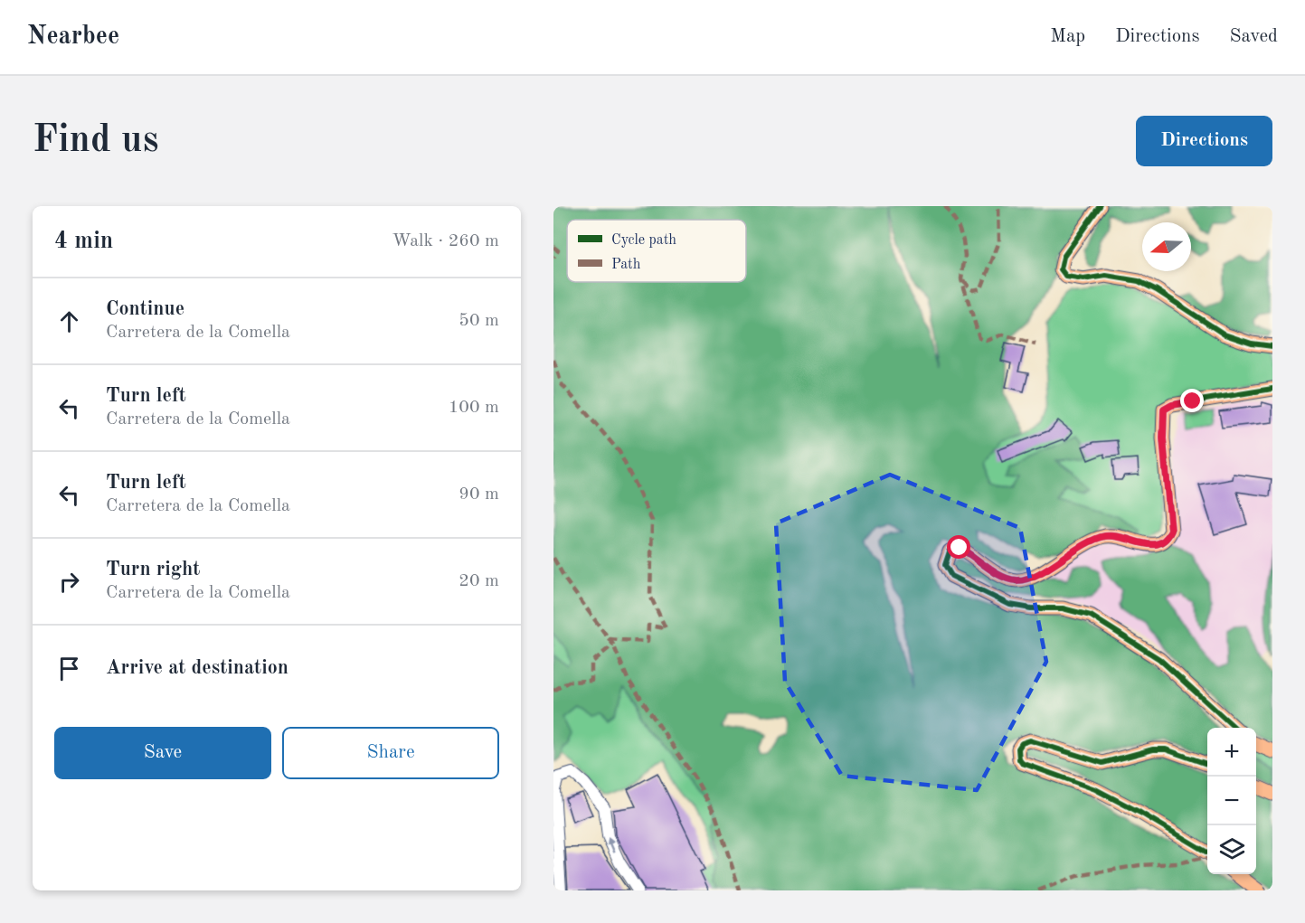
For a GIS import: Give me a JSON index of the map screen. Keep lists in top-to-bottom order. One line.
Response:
{"legend":["Cycle path","Path"],"north":"left","page":{"header":"Nearbee","nav":["Map","Directions","Saved"],"buttons":["Directions",["Save","Share"]],"title":"Find us","heading":["4 min","Walk · 260 m"],"list":[["Continue","Carretera de la Comella","50 m"],["Turn left","Carretera de la Comella","100 m"],["Turn left","Carretera de la Comella","90 m"],["Turn right","Carretera de la Comella","20 m"],"Arrive at destination"],"map_buttons":["+","−"]}}
